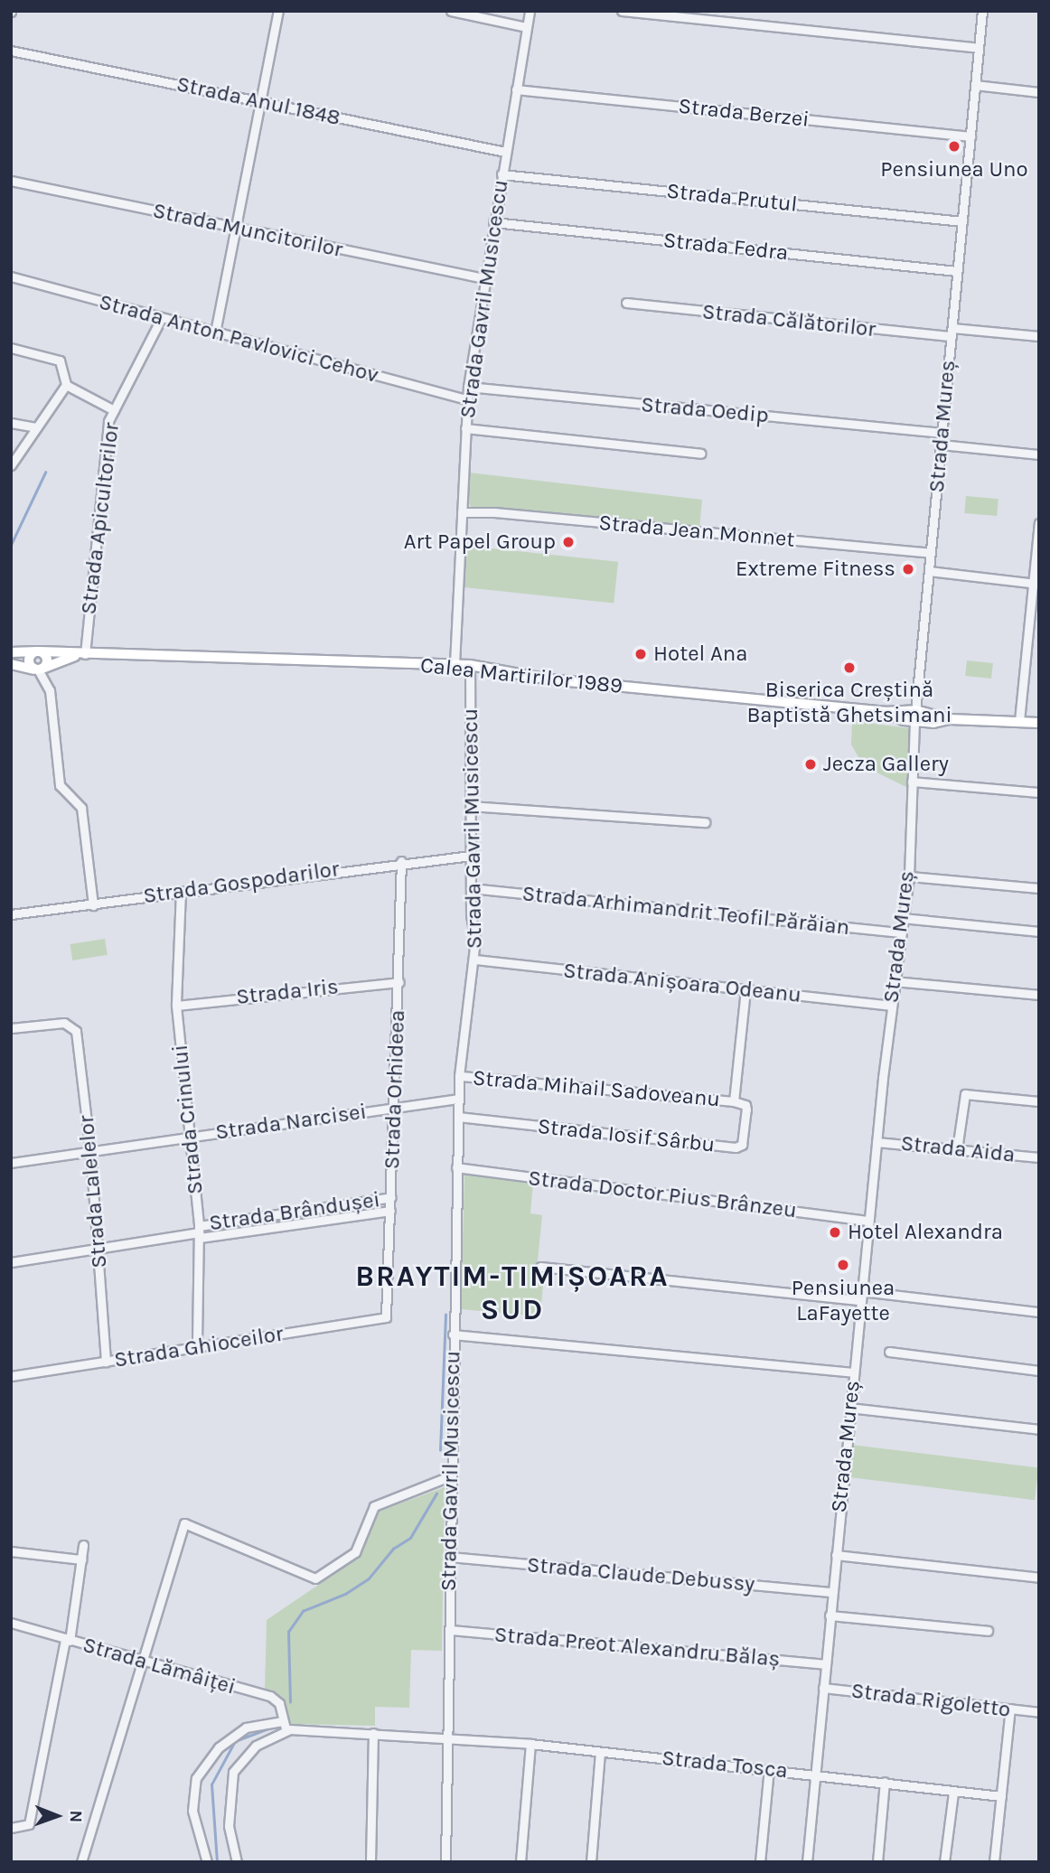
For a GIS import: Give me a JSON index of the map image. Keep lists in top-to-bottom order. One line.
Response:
{"streets":{"main road":["Calea Martirilor 1989"],"street":["Strada Anul 1848","Strada Berzei","Strada Prutul","Strada Muncitorilor","Strada Fedra","Strada Gavril Musicescu","Strada Călătorilor","Strada Anton Pavlovici Cehov","Strada Oedip","Strada Mureș","Strada Apicultorilor","Strada Jean Monnet","Strada Gospodarilor","Strada Arhimandrit Teofil Părăian","Strada Anișoara Odeanu","Strada Iris","Strada Mihail Sadoveanu","Strada Orhideea","Strada Crinului","Strada Narcisei","Strada Iosif Sârbu","Strada Aida","Strada Lalelelor","Strada Doctor Pius Brânzeu","Strada Brândușei","Strada Ghioceilor","Strada Claude Debussy","Strada Preot Alexandru Bălaș","Strada Lămâiței","Strada Rigoletto","Strada Tosca"]},"crossings":[["Strada Anul 1848","Strada Gavril Musicescu"],["Strada Berzei","Strada Gavril Musicescu"],["Strada Berzei","Strada Mureș"],["Strada Prutul","Strada Gavril Musicescu"],["Strada Prutul","Strada Mureș"],["Strada Muncitorilor","Strada Gavril Musicescu"],["Strada Fedra","Strada Gavril Musicescu"],["Strada Fedra","Strada Mureș"],["Strada Gavril Musicescu","Strada Anton Pavlovici Cehov"],["Strada Gavril Musicescu","Strada Oedip"],["Strada Gavril Musicescu","Strada Jean Monnet"],["Strada Gavril Musicescu","Calea Martirilor 1989"],["Strada Gavril Musicescu","Strada Gospodarilor"],["Strada Gavril Musicescu","Strada Arhimandrit Teofil Părăian"],["Strada Gavril Musicescu","Strada Anișoara Odeanu"],["Strada Gavril Musicescu","Strada Mihail Sadoveanu"],["Strada Gavril Musicescu","Strada Narcisei"],["Strada Gavril Musicescu","Strada Iosif Sârbu"],["Strada Gavril Musicescu","Strada Doctor Pius Brânzeu"],["Strada Gavril Musicescu","Strada Claude Debussy"],["Strada Gavril Musicescu","Strada Preot Alexandru Bălaș"],["Strada Gavril Musicescu","Strada Tosca"],["Strada Călătorilor","Strada Mureș"],["Strada Anton Pavlovici Cehov","Strada Apicultorilor"],["Strada Oedip","Strada Mureș"],["Strada Mureș","Strada Jean Monnet"],["Strada Mureș","Calea Martirilor 1989"],["Strada Mureș","Strada Arhimandrit Teofil Părăian"],["Strada Mureș","Strada Anișoara Odeanu"],["Strada Mureș","Strada Aida"],["Strada Mureș","Strada Doctor Pius Brânzeu"],["Strada Mureș","Strada Claude Debussy"],["Strada Mureș","Strada Preot Alexandru Bălaș"],["Strada Mureș","Strada Rigoletto"],["Strada Mureș","Strada Tosca"],["Strada Apicultorilor","Calea Martirilor 1989"],["Strada Gospodarilor","Strada Orhideea"],["Strada Gospodarilor","Strada Crinului"],["Strada Iris","Strada Orhideea"],["Strada Iris","Strada Crinului"],["Strada Mihail Sadoveanu","Strada Iosif Sârbu"],["Strada Orhideea","Strada Narcisei"],["Strada Orhideea","Strada Brândușei"],["Strada Orhideea","Strada Ghioceilor"],["Strada Crinului","Strada Narcisei"],["Strada Crinului","Strada Brândușei"],["Strada Crinului","Strada Ghioceilor"],["Strada Narcisei","Strada Lalelelor"],["Strada Lalelelor","Strada Brândușei"],["Strada Lalelelor","Strada Ghioceilor"],["Strada Lămâiței","Strada Tosca"]],"districts":["BRAYTIM-TIMIȘOARA SUD"],"places":["Pensiunea Uno","Art Papel Group","Extreme Fitness","Hotel Ana","Biserica Creștină Baptistă Ghetsimani","Jecza Gallery","Hotel Alexandra","Pensiunea LaFayette"],"north":"right"}
